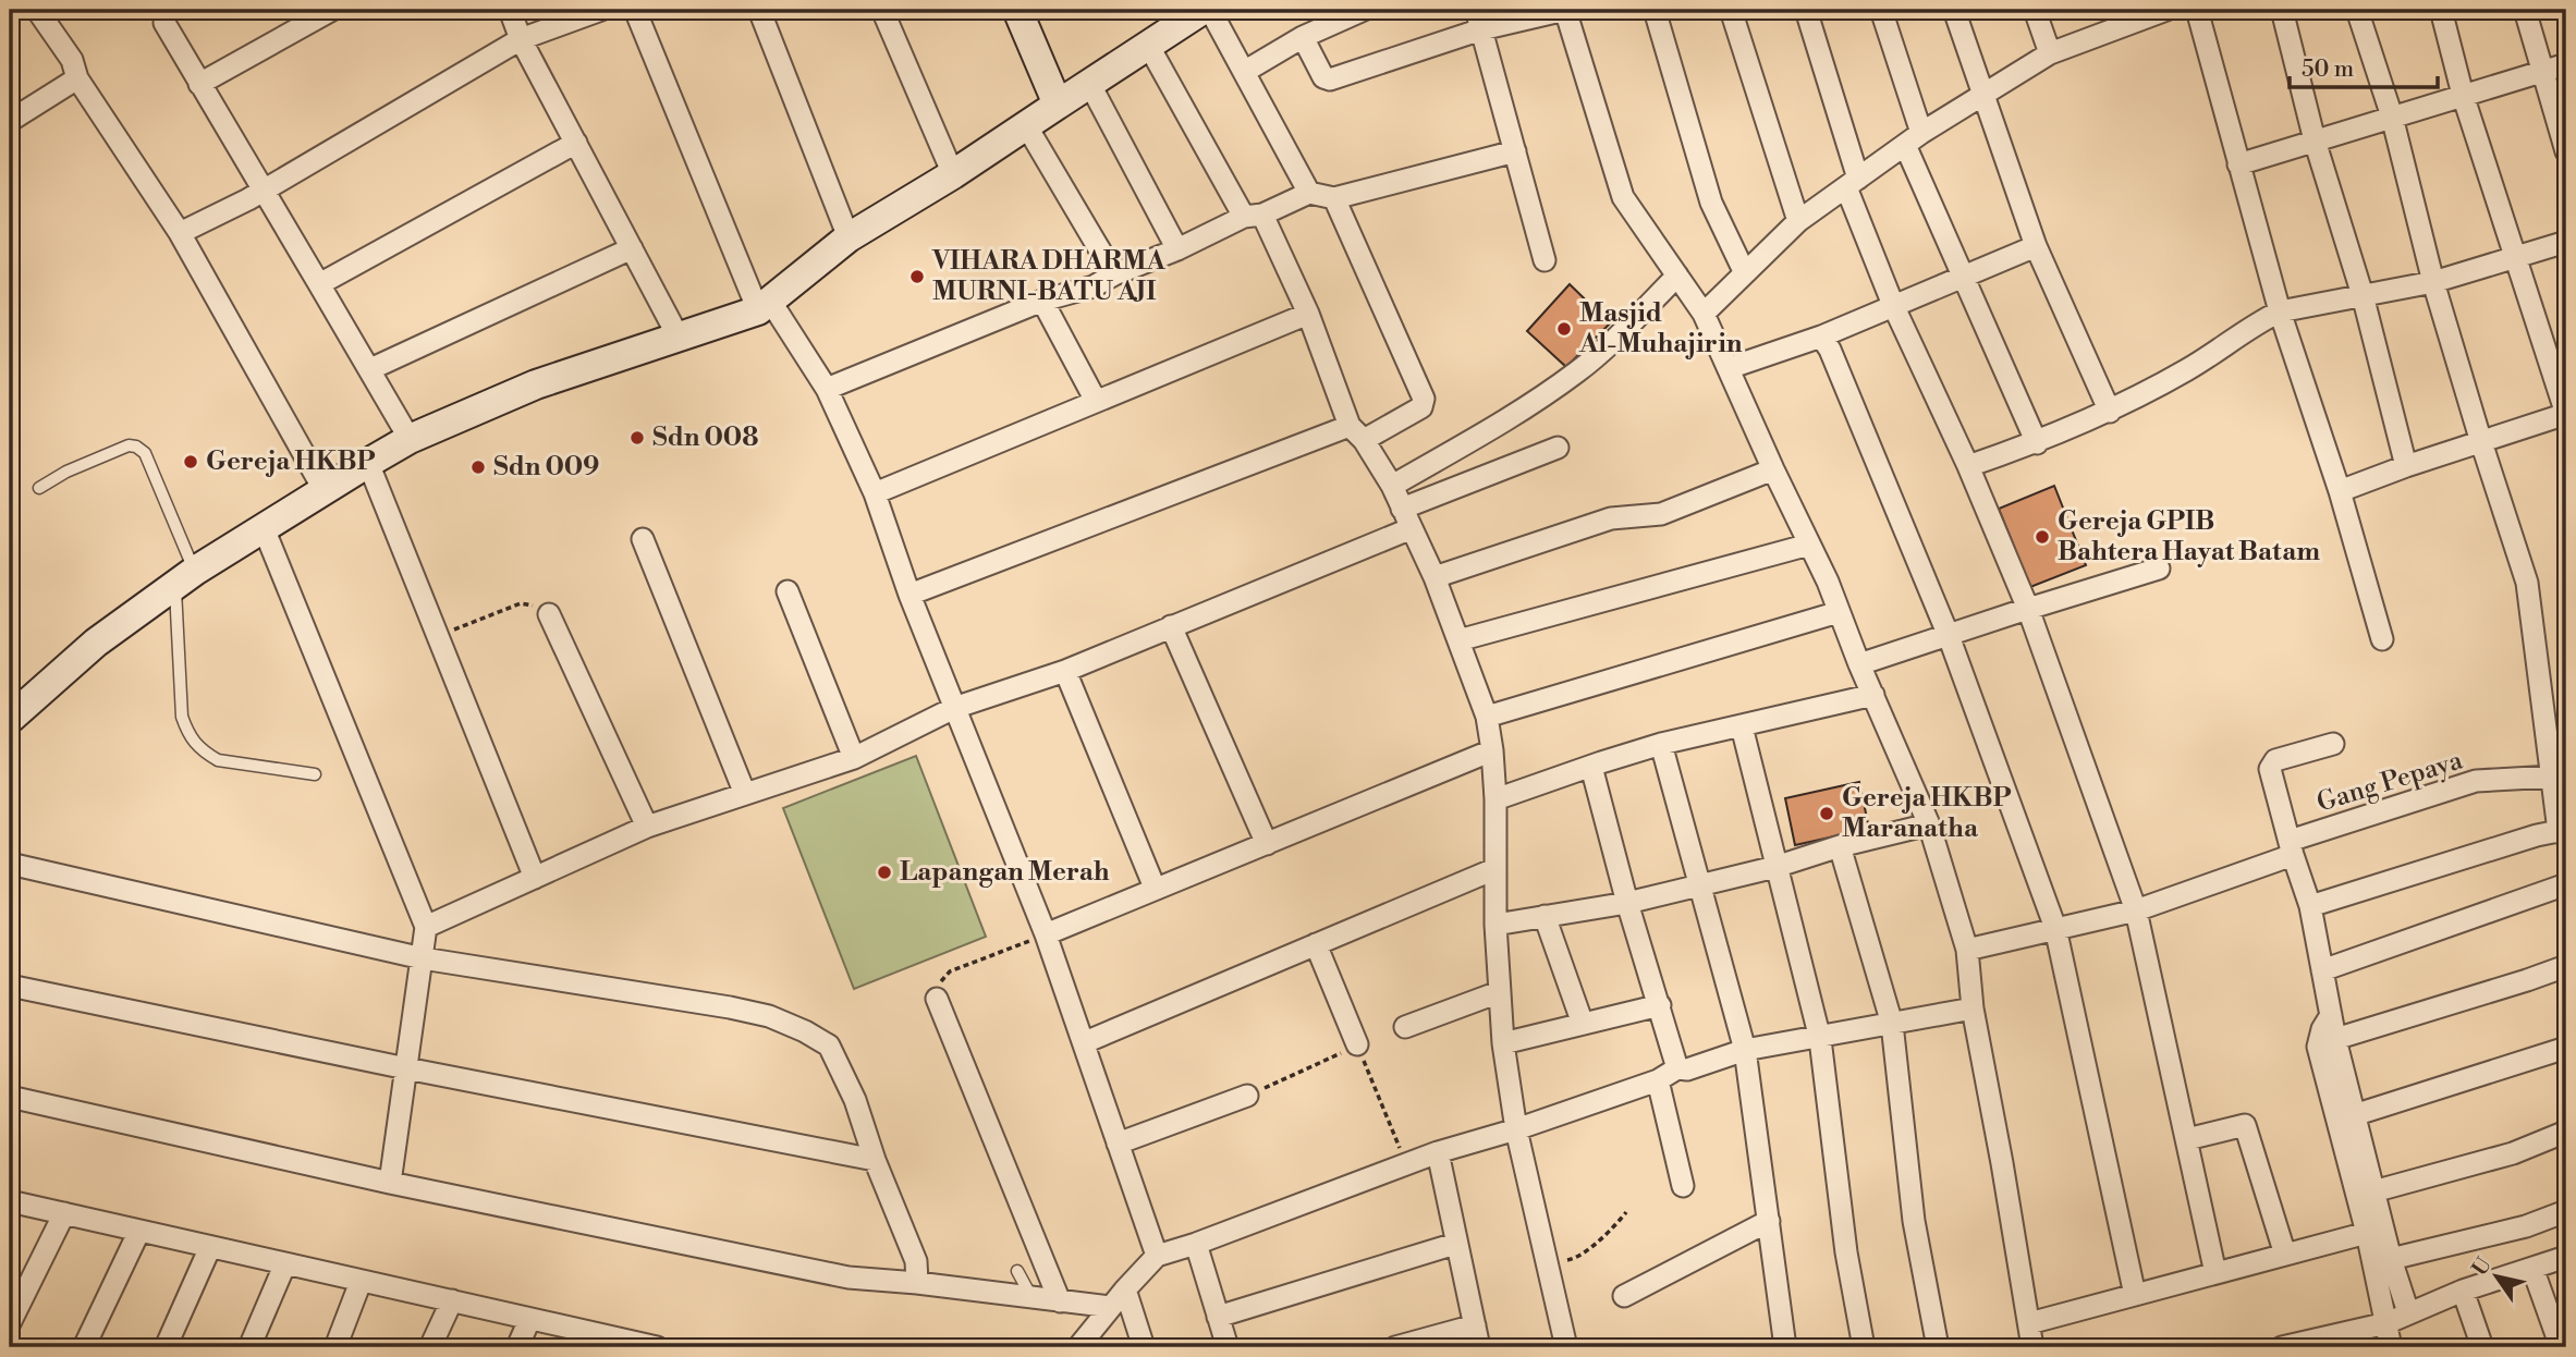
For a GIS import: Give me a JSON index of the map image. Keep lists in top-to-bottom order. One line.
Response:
{"streets":{"street":["Gang Pepaya"]},"places":["VIHARA DHARMA MURNI-BATU AJI","Masjid Al-Muhajirin","Sdn 008","Gereja HKBP","Sdn 009","Gereja GPIB Bahtera Hayat Batam","Gereja HKBP Maranatha","Lapangan Merah"],"scale_bar":"50 m","north":"top left"}
